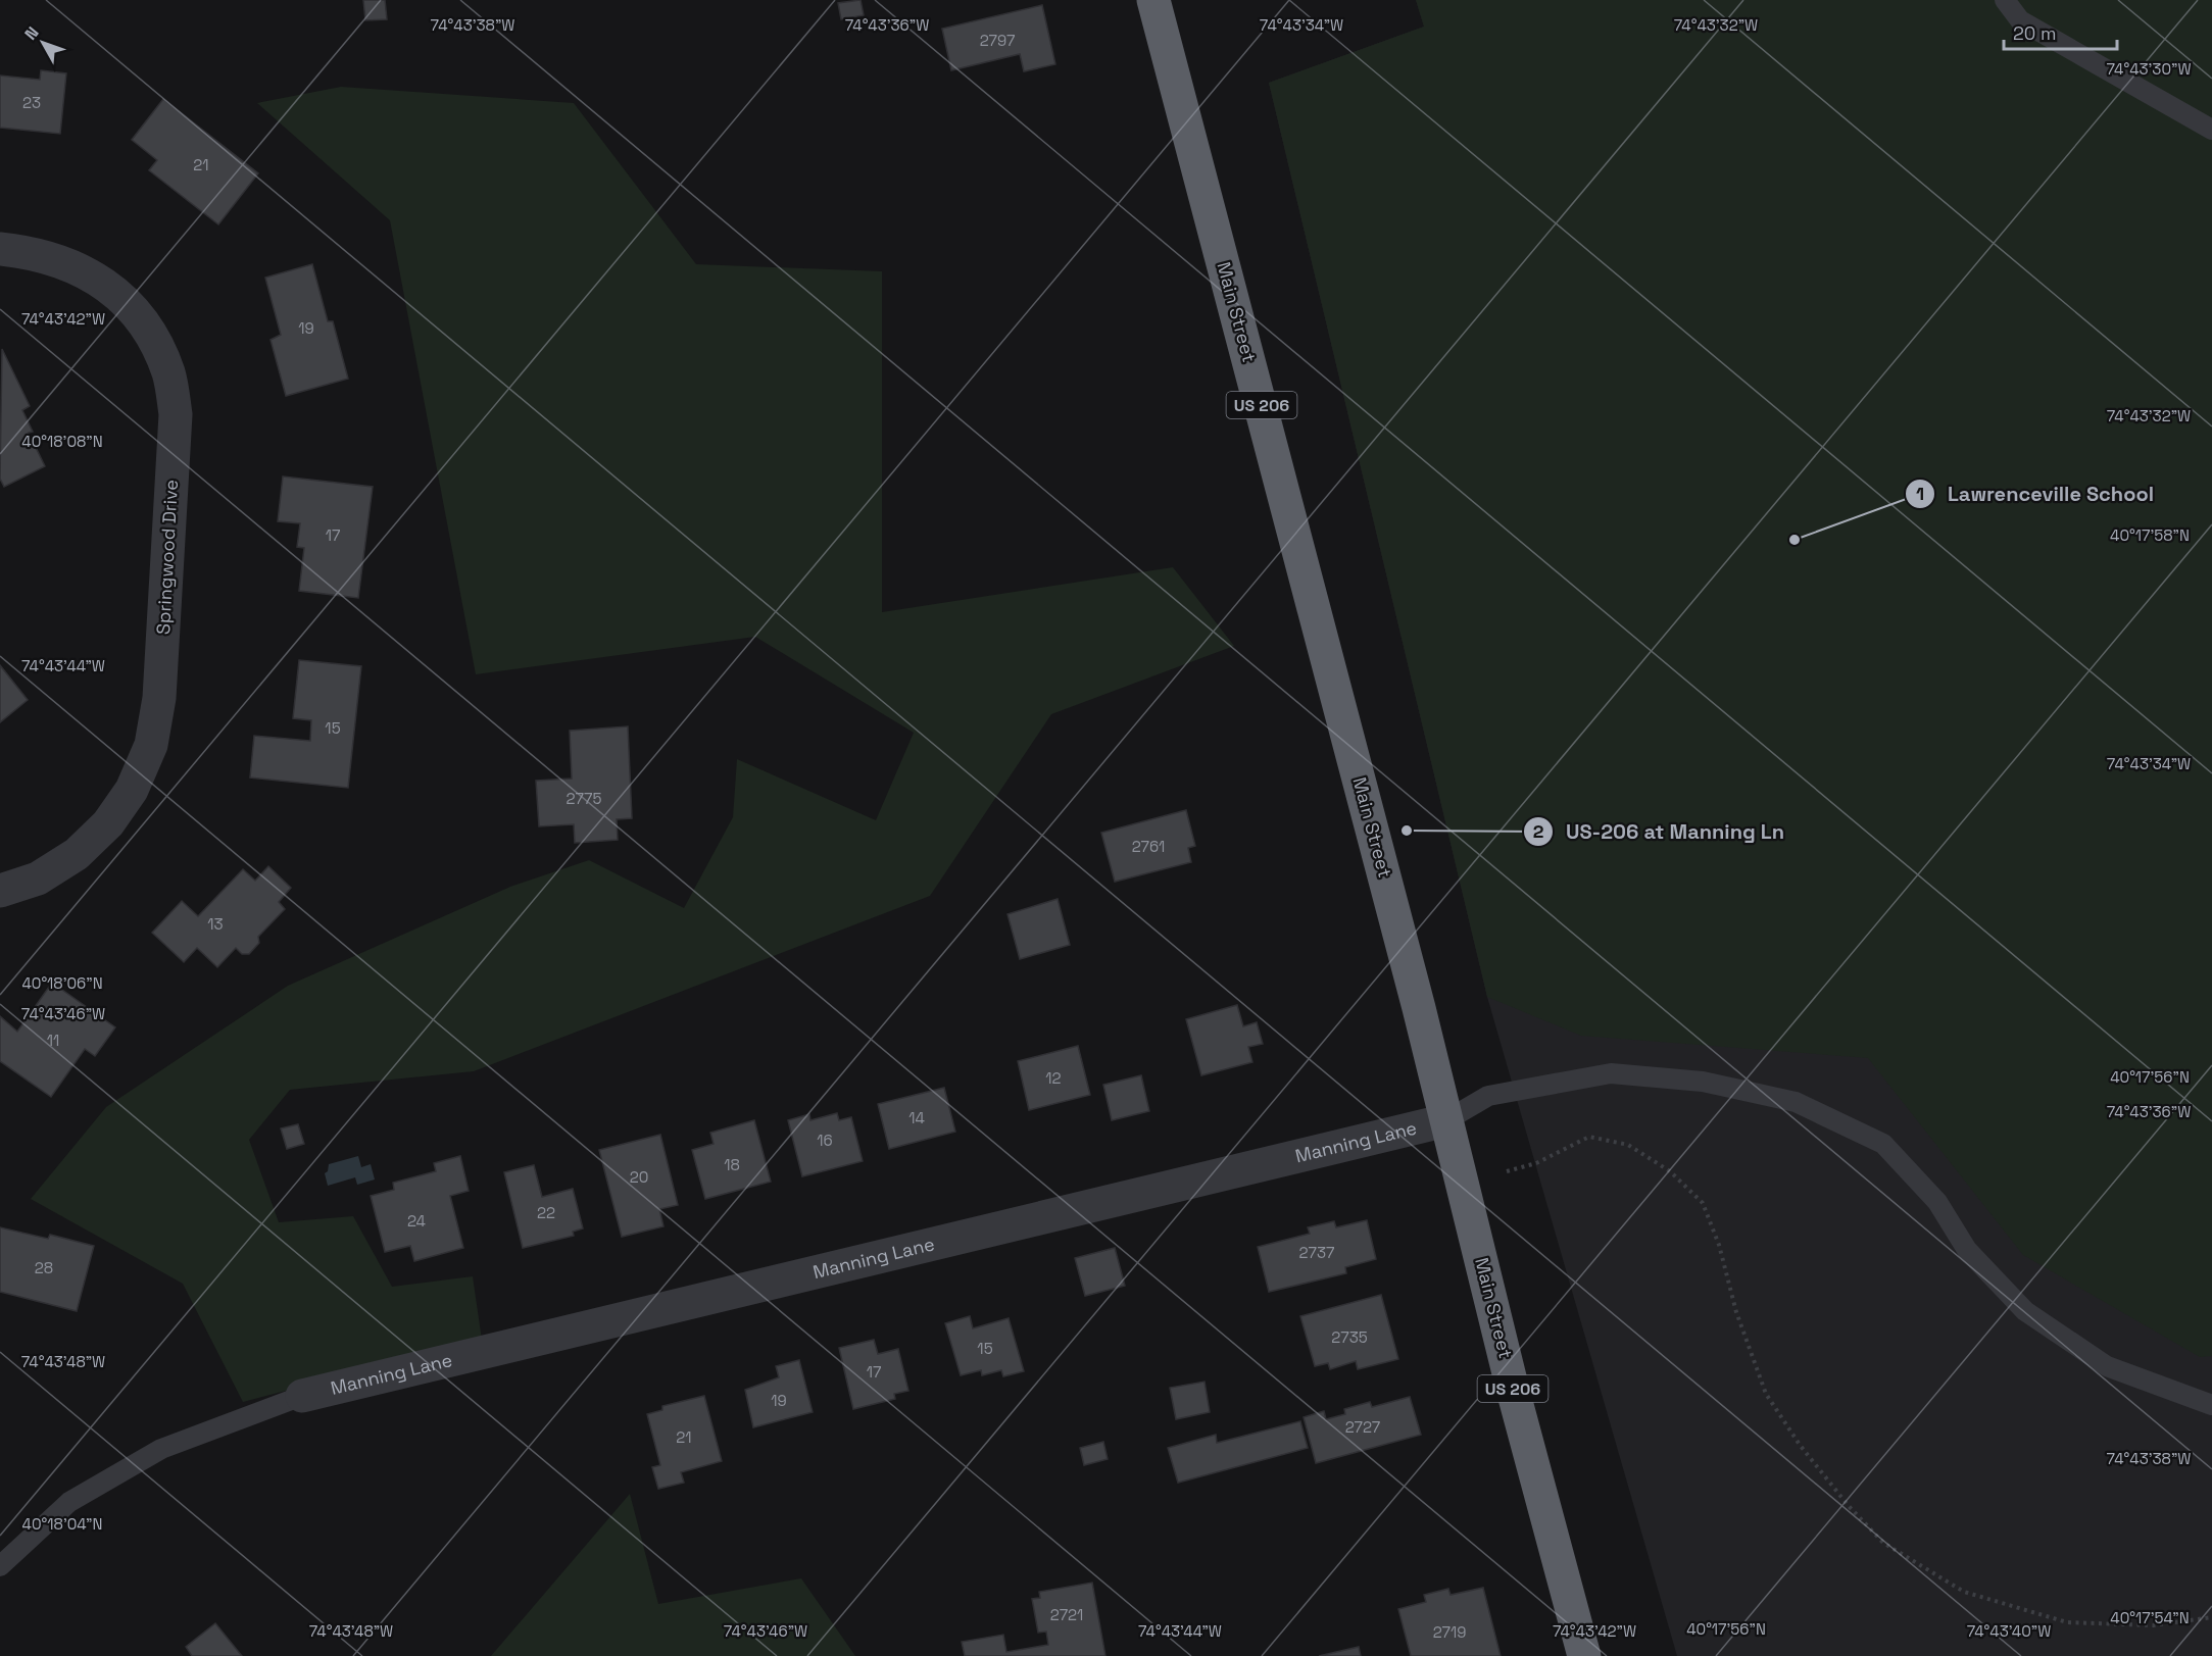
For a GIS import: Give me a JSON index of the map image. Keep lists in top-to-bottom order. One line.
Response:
{"streets":{"highway":["Main Street","US 206"],"street":["Springwood Drive","Manning Lane"]},"crossings":[["Main Street","Manning Lane"]],"places":["Lawrenceville School","US-206 at Manning Ln"],"house_numbers":["2797","23","21","19","17","15","2775","2761","13","11","12","14","16","18","20","22","24","2737","28","2735","15","17","19","2727","21","2721","2719"],"scale_bar":"20 m","north":"top left","coordinates":["74°43'34\"W","74°43'38\"W","74°43'36\"W","74°43'32\"W","74°43'30\"W","74°43'42\"W","40°18'08\"N","40°17'58\"N","74°43'44\"W","40°18'06\"N","74°43'46\"W","40°17'56\"N","74°43'48\"W","40°18'04\"N","40°17'54\"N","74°43'40\"W"]}
